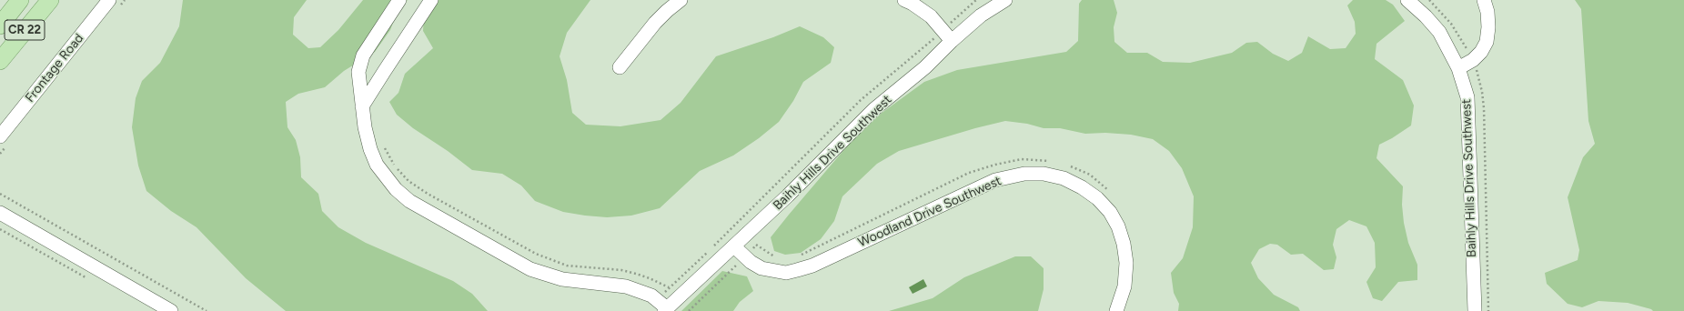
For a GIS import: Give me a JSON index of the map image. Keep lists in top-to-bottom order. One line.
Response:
{"streets":{"main road":["CR 22"],"street":["Frontage Road","Baihly Hills Drive Southwest","Woodland Drive Southwest"]},"crossings":[["Baihly Hills Drive Southwest","Woodland Drive Southwest"]]}
